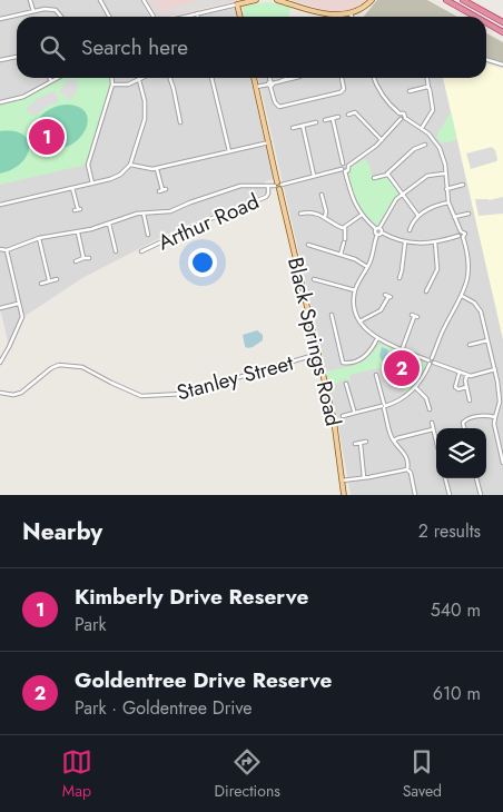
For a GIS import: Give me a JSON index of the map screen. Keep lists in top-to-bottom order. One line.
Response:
{"streets":{"main road":["Black Springs Road"],"street":["Arthur Road","Stanley Street"]},"crossings":[["Black Springs Road","Stanley Street"]],"page":{"search":"Search here","pins":["1","2"],"heading":["Nearby","2 results"],"list":[{"mark":"1","name":"Kimberly Drive Reserve","note":"Park","value":"540 m"},{"mark":"2","name":"Goldentree Drive Reserve","note":"Park · Goldentree Drive","value":"610 m"}],"nav":["Map","Directions","Saved"]}}
